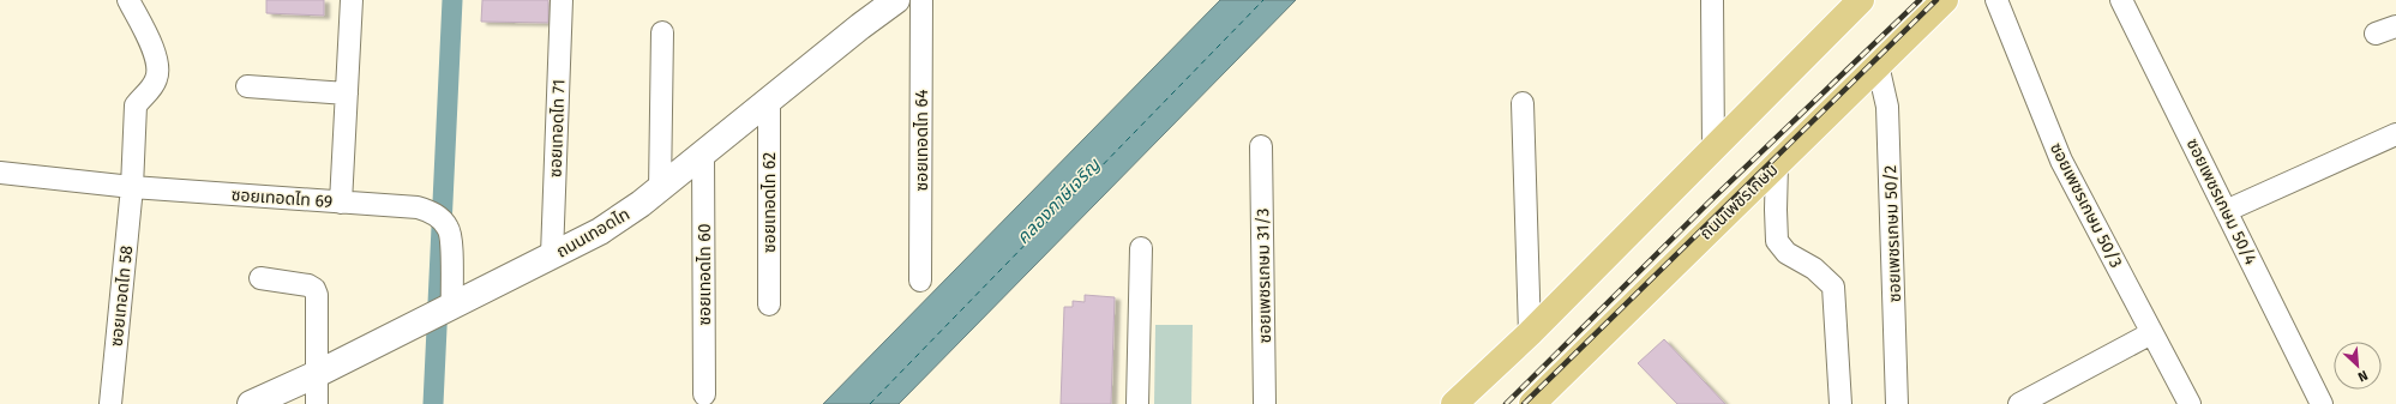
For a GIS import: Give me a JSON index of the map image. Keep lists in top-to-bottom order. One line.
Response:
{"streets":{"main road":["ถนนเพชรเกษม","ถนนเทอดไท"],"street":["ซอยเทอดไท 71","ซอยเทอดไท 64","ซอยเทอดไท 69","ซอยเพชรเกษม 50/4","ซอยเทอดไท 62","ซอยเพชรเกษม 50/3","ซอยเพชรเกษม 50/2","ซอยเทอดไท 60","ซอยเพชรเกษม 31/3","ซอยเทอดไท 58"]},"crossings":[["ซอยเทอดไท 71","ถนนเทอดไท"],["ซอยเทอดไท 69","ถนนเทอดไท"],["ซอยเทอดไท 69","ซอยเทอดไท 58"],["ถนนเพชรเกษม","ซอยเพชรเกษม 50/2"],["ซอยเทอดไท 62","ถนนเทอดไท"],["ถนนเทอดไท","ซอยเทอดไท 60"]],"water":["คลองภาษีเจริญ"],"north":"bottom right"}
